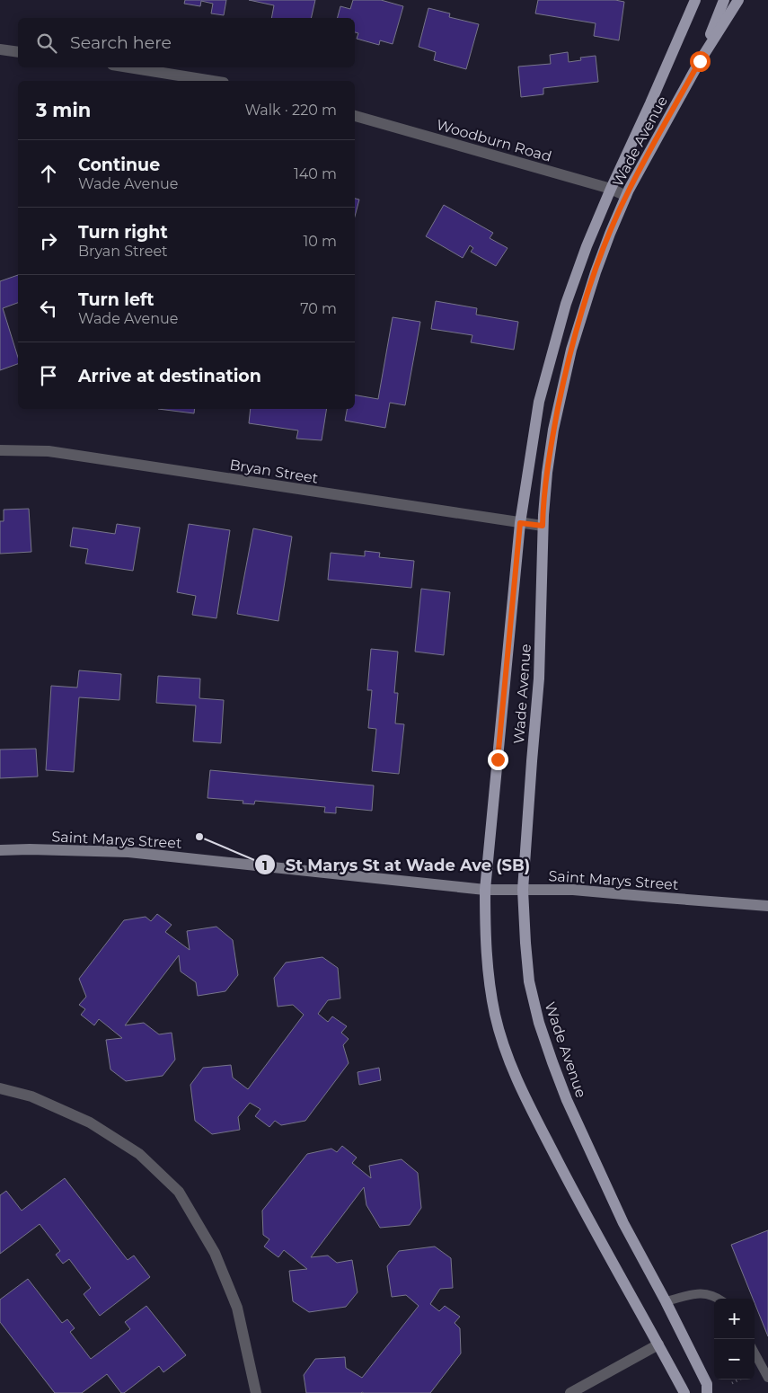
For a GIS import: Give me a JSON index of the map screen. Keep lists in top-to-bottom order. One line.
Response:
{"streets":{"main road":["Wade Avenue","Saint Marys Street"],"street":["Woodburn Road","Bryan Street"]},"crossings":[["Woodburn Road","Wade Avenue"],["Wade Avenue","Bryan Street"],["Wade Avenue","Saint Marys Street"]],"places":["St Marys St at Wade Ave (SB)"],"page":{"search":"Search here","heading":["3 min","Walk · 220 m"],"list":[["Continue","Wade Avenue","140 m"],["Turn right","Bryan Street","10 m"],["Turn left","Wade Avenue","70 m"],"Arrive at destination"],"map_buttons":["+","−"]}}
